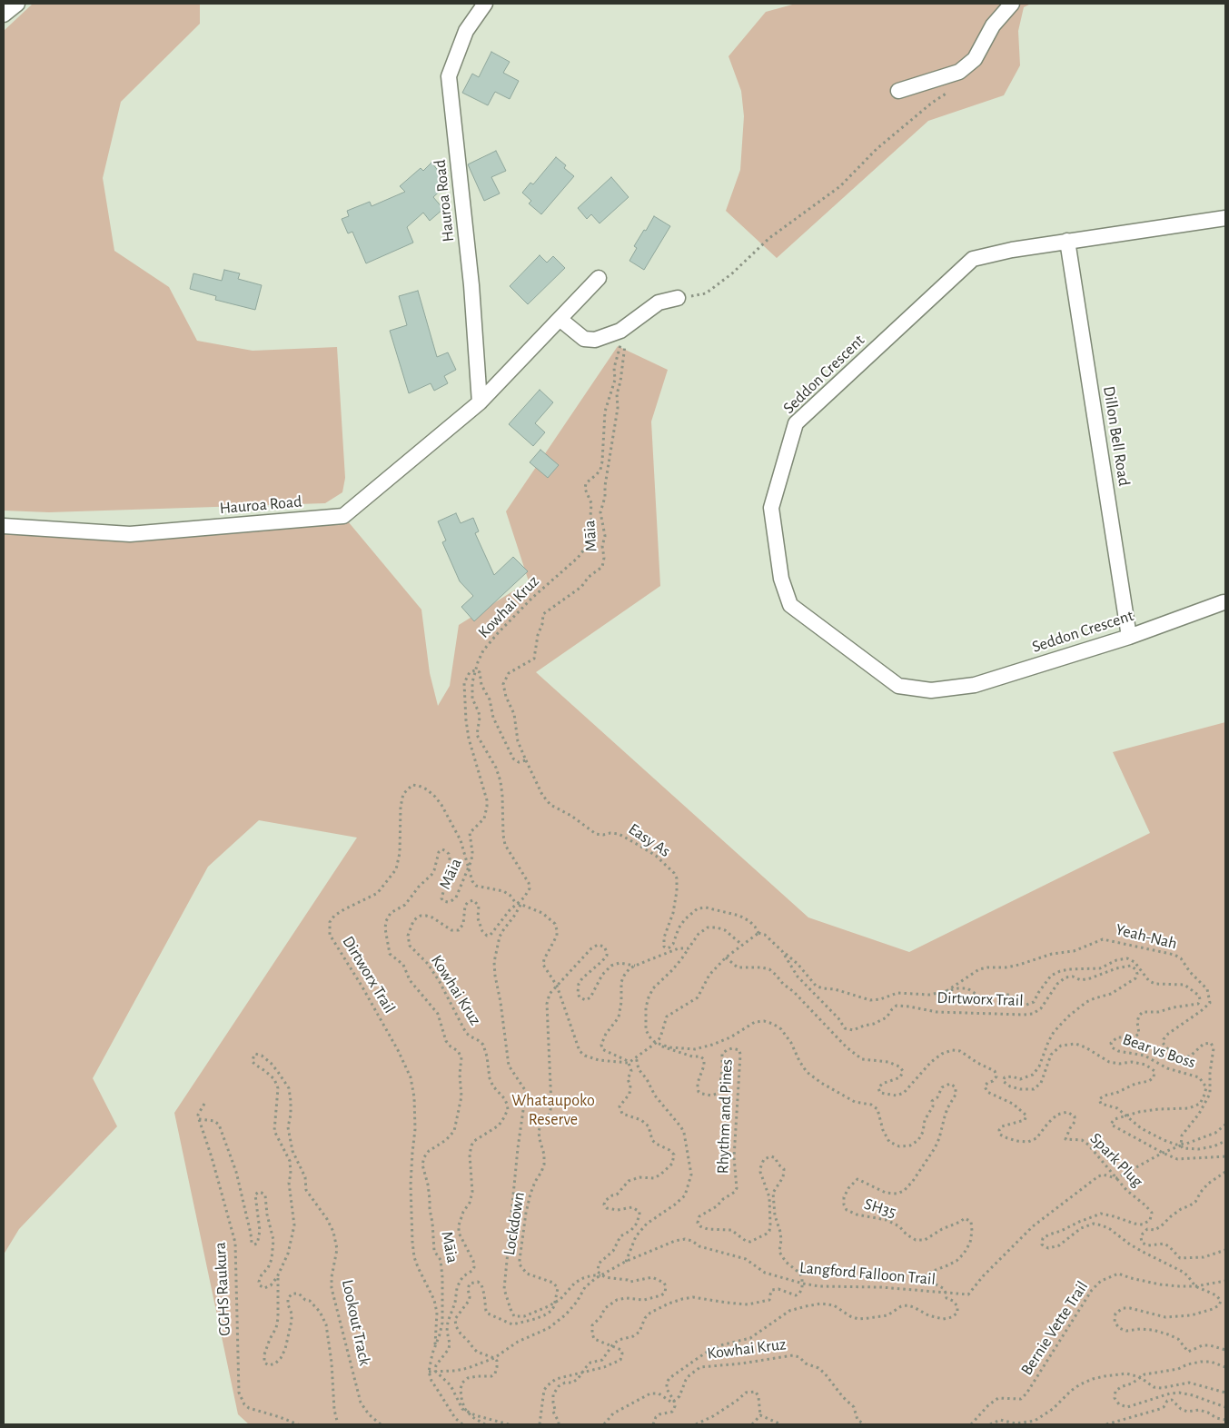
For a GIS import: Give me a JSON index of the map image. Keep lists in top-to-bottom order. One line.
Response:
{"streets":{"street":["Hauroa Road","Seddon Crescent","Dillon Bell Road"],"path":["Māia","Kowhai Kruz","Easy As","Yeah-Nah","Dirtworx Trail","Bear vs Boss","Rhythm and Pines","Spark Plug","SH35","Lockdown","Langford Falloon Trail","GGHS Raukura","Lookout Track","Bernie Vette Trail"]},"crossings":[["Seddon Crescent","Dillon Bell Road"],["Māia","Kowhai Kruz"],["Māia","Easy As"],["Māia","Dirtworx Trail"],["Kowhai Kruz","Dirtworx Trail"],["Kowhai Kruz","SH35"],["Kowhai Kruz","Langford Falloon Trail"],["Easy As","Dirtworx Trail"],["Yeah-Nah","Dirtworx Trail"],["Yeah-Nah","Bear vs Boss"],["Yeah-Nah","Langford Falloon Trail"],["Dirtworx Trail","Bear vs Boss"],["Dirtworx Trail","Lockdown"],["Dirtworx Trail","Langford Falloon Trail"],["Rhythm and Pines","SH35"],["Rhythm and Pines","Langford Falloon Trail"],["Spark Plug","Langford Falloon Trail"],["Spark Plug","Bernie Vette Trail"],["SH35","Langford Falloon Trail"],["Lockdown","Langford Falloon Trail"]],"parks":["Whataupoko Reserve"]}
